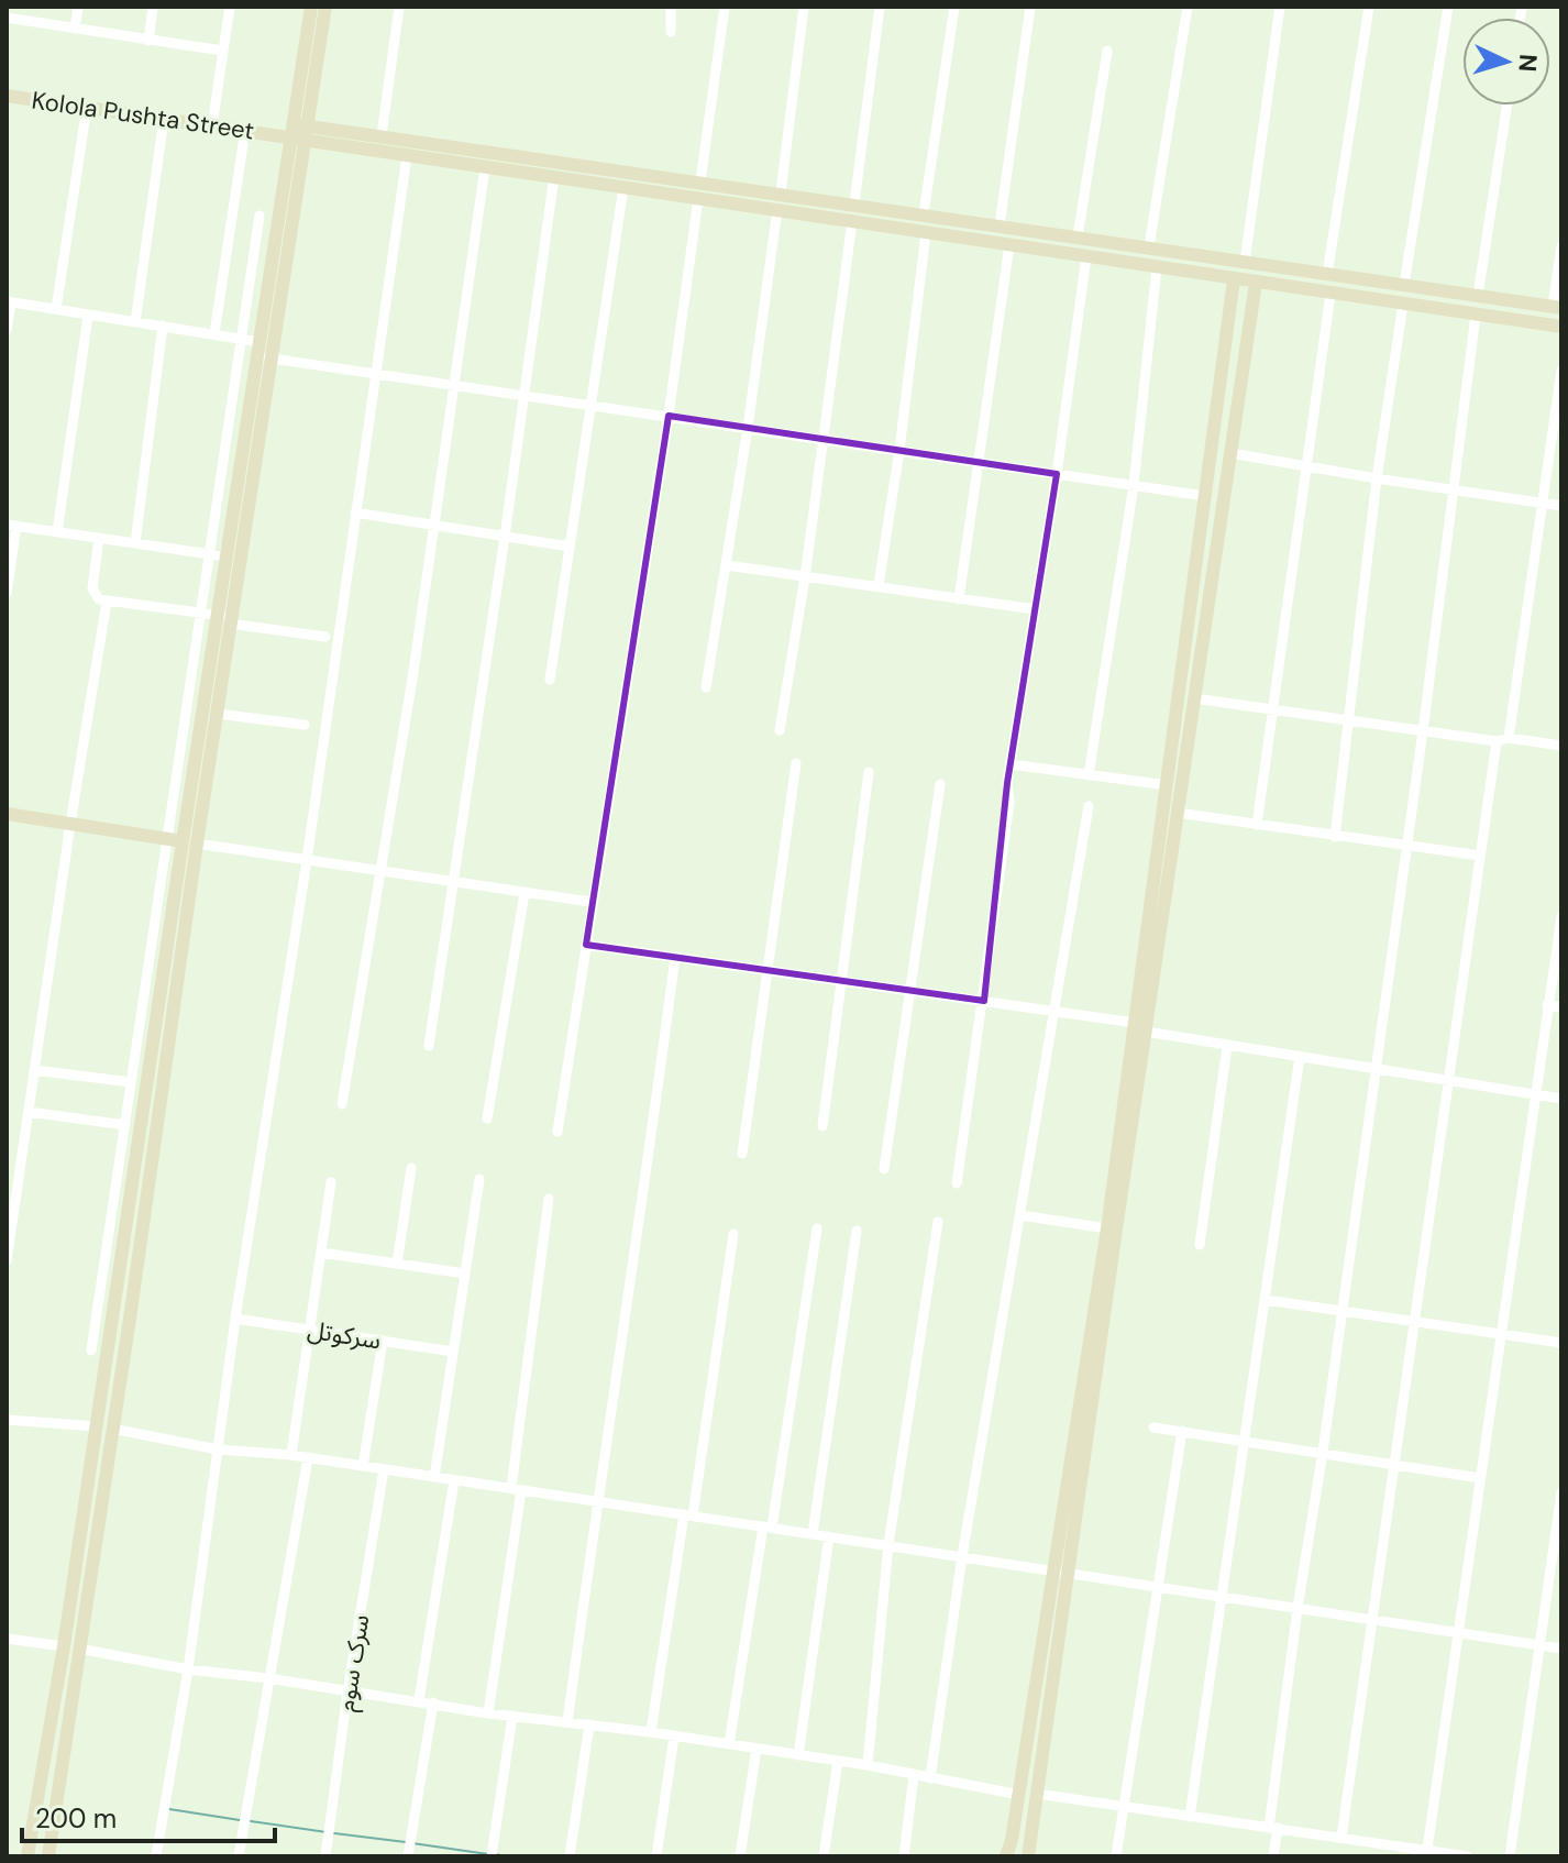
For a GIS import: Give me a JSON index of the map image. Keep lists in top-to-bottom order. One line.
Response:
{"streets":{"main road":["Kolola Pushta Street"],"street":["سرکوتل","سرک سوم"]},"scale_bar":"200 m","north":"right"}
